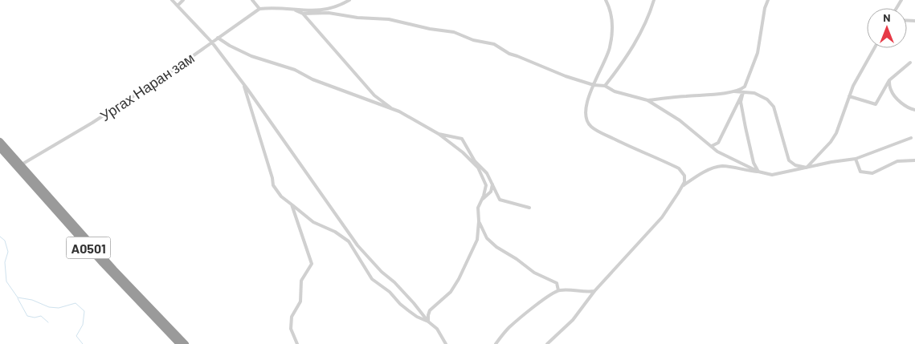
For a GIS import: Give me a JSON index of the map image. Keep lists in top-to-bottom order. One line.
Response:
{"streets":{"highway":["A0501"],"street":["Ургах Наран зам"]},"crossings":[["Ургах Наран зам","A0501"]],"north":"top"}
